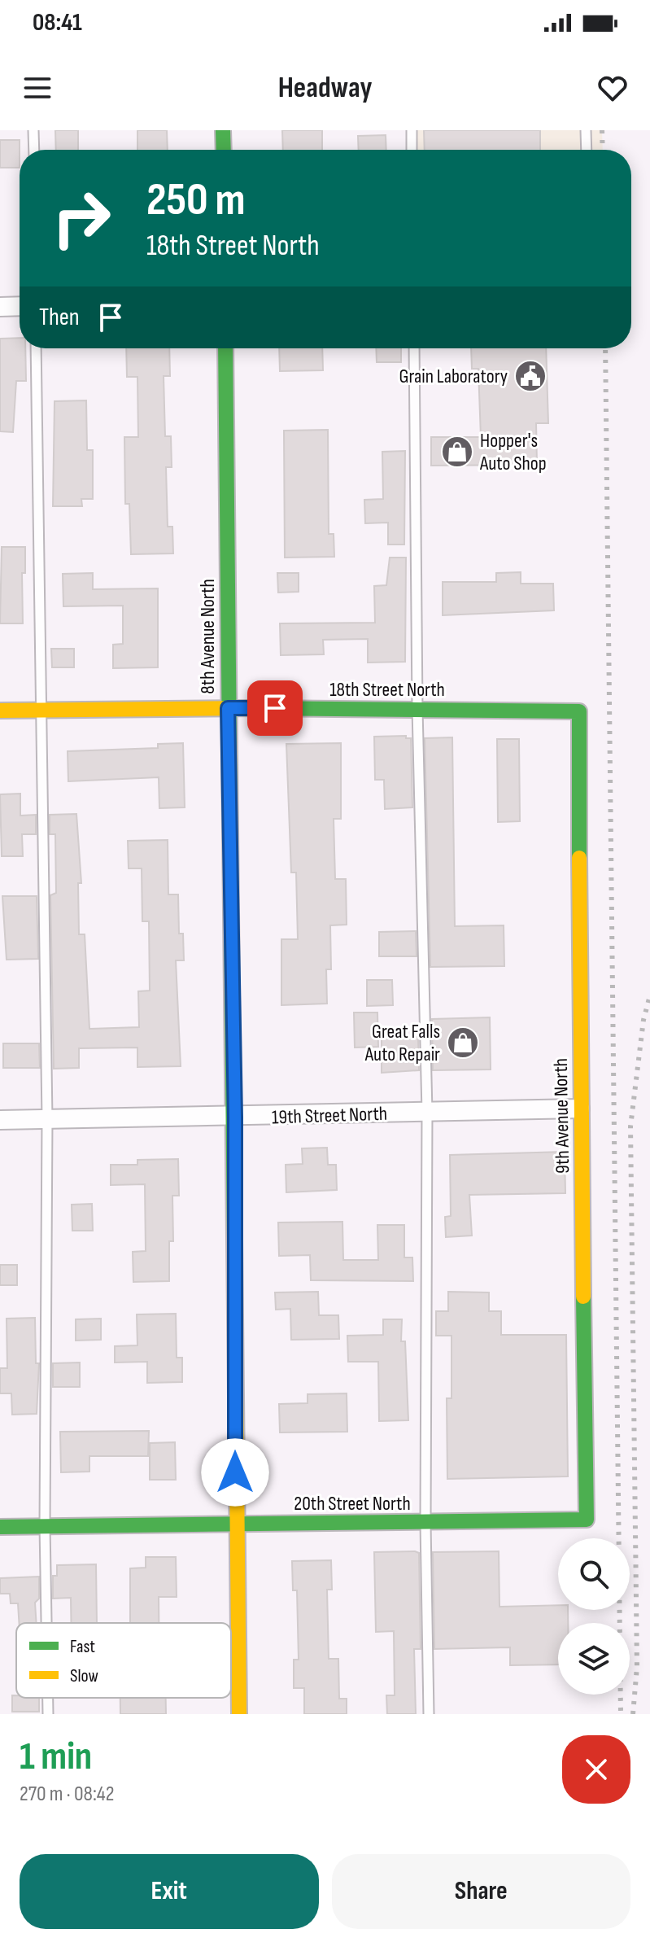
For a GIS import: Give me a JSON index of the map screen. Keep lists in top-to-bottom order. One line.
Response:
{"streets":{"street":["8th Avenue North","18th Street North","19th Street North","9th Avenue North","20th Street North"]},"crossings":[["8th Avenue North","18th Street North"],["8th Avenue North","19th Street North"],["8th Avenue North","20th Street North"],["18th Street North","9th Avenue North"],["19th Street North","9th Avenue North"],["9th Avenue North","20th Street North"]],"places":{"public building":["Grain Laboratory"],"shop":["Hopper's Auto Shop","Great Falls Auto Repair"]},"legend":["Fast","Slow"],"page":{"status":"08:41","header":"Headway","turn":["250 m","18th Street North"],"then":"Then","heading":["1 min","270 m · 08:42"],"buttons":["Exit","Share"]}}
